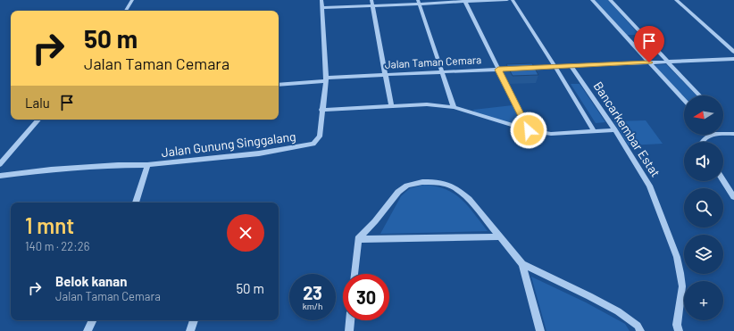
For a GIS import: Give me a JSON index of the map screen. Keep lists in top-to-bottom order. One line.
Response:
{"streets":{"street":["Jalan Taman Cemara","Bancarkembar Estat","Jalan Gunung Singgalang"]},"crossings":[["Jalan Taman Cemara","Jalan Gunung Singgalang"]],"north":"left","page":{"turn":["50 m","Jalan Taman Cemara"],"then":"Lalu","map_buttons":"+","heading":["1 mnt","140 m · 22:26"],"list":[{"name":"Belok kanan","note":"Jalan Taman Cemara","value":"50 m"}],"speed":"23 km/h","limit":"30"}}
